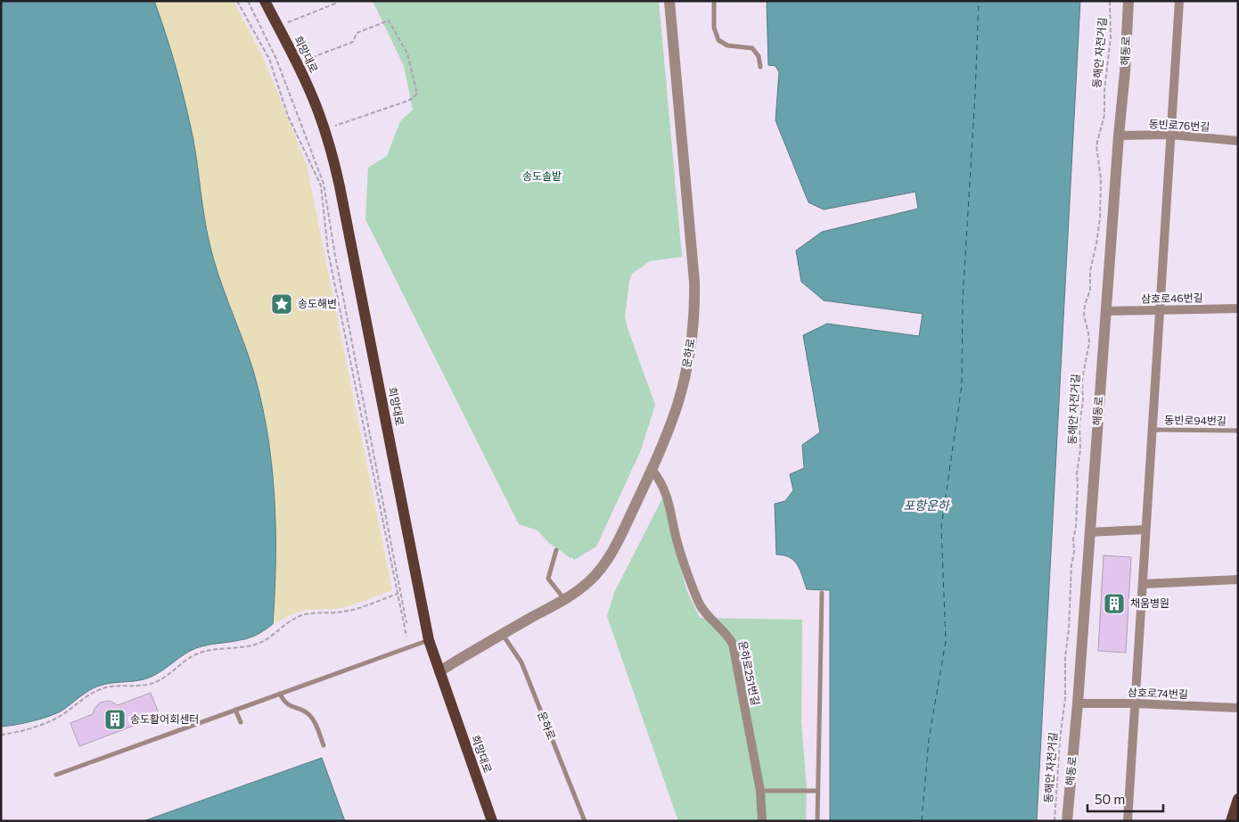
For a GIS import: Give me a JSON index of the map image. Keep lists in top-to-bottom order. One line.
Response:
{"streets":{"main road":["희망대로"],"street":["해동로","동빈로76번길","삼호로46번길","운하로","운하로251번길","삼호로74번길"],"lane":["동빈로94번길"],"path":["동해안 자전거길"]},"crossings":[["해동로","동빈로76번길"],["해동로","삼호로46번길"],["해동로","삼호로74번길"],["희망대로","운하로"],["운하로","운하로251번길"]],"water":["포항운하"],"parks":["송도솔밭"],"places":{"place":["송도해변"],"building":["채움병원","송도활어회센터"]},"scale_bar":"50 m"}
